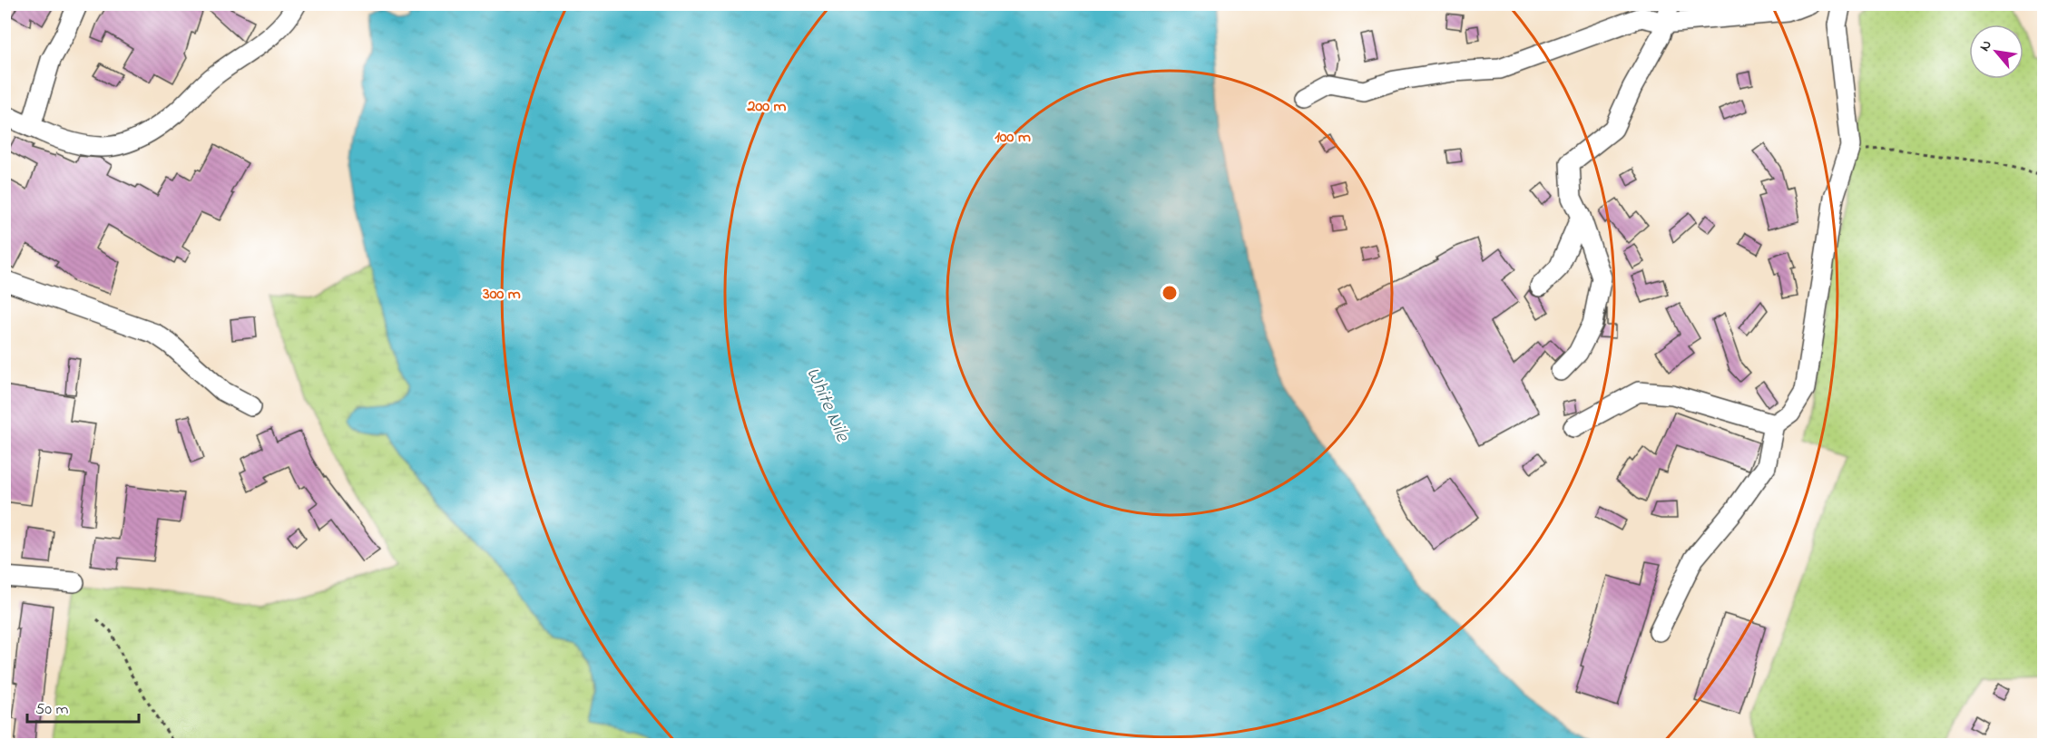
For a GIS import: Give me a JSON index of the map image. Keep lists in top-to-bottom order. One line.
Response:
{"water":["White Nile"],"scale_bar":"50 m","north":"top left","rings":["200 m","100 m","300 m"]}
